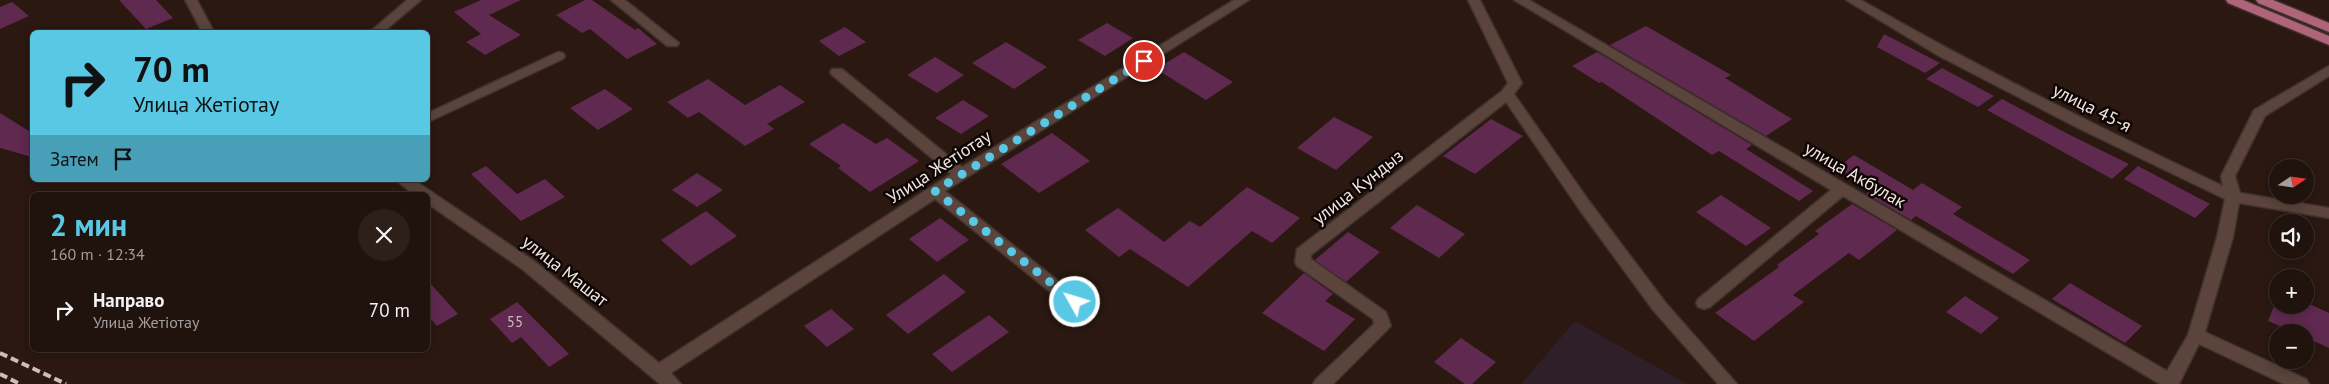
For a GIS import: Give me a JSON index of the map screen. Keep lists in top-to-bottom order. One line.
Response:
{"streets":{"street":["улица 45-я","Улица Жетіотау","улица Акбулак","улица Кундыз","улица Машат"]},"crossings":[["Улица Жетіотау","улица Машат"]],"house_numbers":["55"],"north":"right","page":{"turn":["70 m","Улица Жетіотау"],"then":"Затем","map_buttons":["+","−"],"heading":["2 мин","160 m · 12:34"],"list":[{"name":"Направо","note":"Улица Жетіотау","value":"70 m"}]}}
